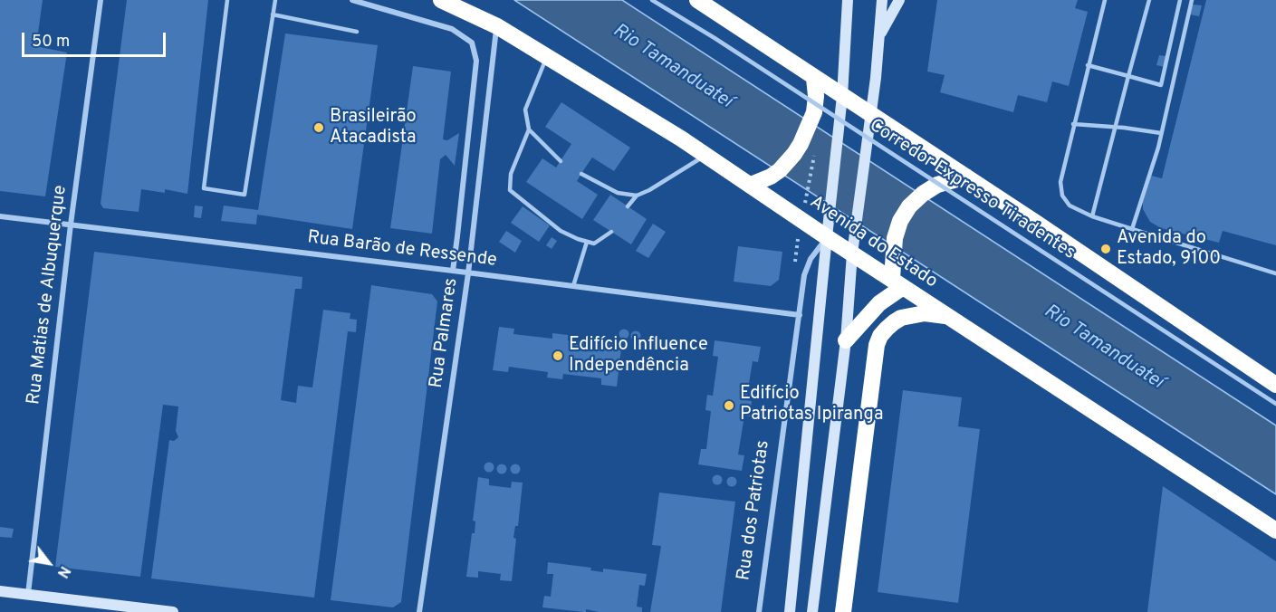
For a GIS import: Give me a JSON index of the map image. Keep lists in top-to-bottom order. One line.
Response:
{"streets":{"highway":["Avenida do Estado"],"street":["Rua Barão de Ressende","Rua Matias de Albuquerque","Rua Palmares","Rua dos Patriotas"],"lane":["Corredor Expresso Tiradentes"]},"crossings":[["Avenida do Estado","Rua Palmares"],["Avenida do Estado","Rua dos Patriotas"],["Rua Barão de Ressende","Rua Matias de Albuquerque"],["Rua Barão de Ressende","Rua Palmares"],["Rua Barão de Ressende","Rua dos Patriotas"]],"water":["Rio Tamanduateí"],"places":["Brasileirão Atacadista","Avenida do Estado, 9100","Edifício Influence Independência","Edifício Patriotas Ipiranga"],"scale_bar":"50 m","north":"bottom right"}
